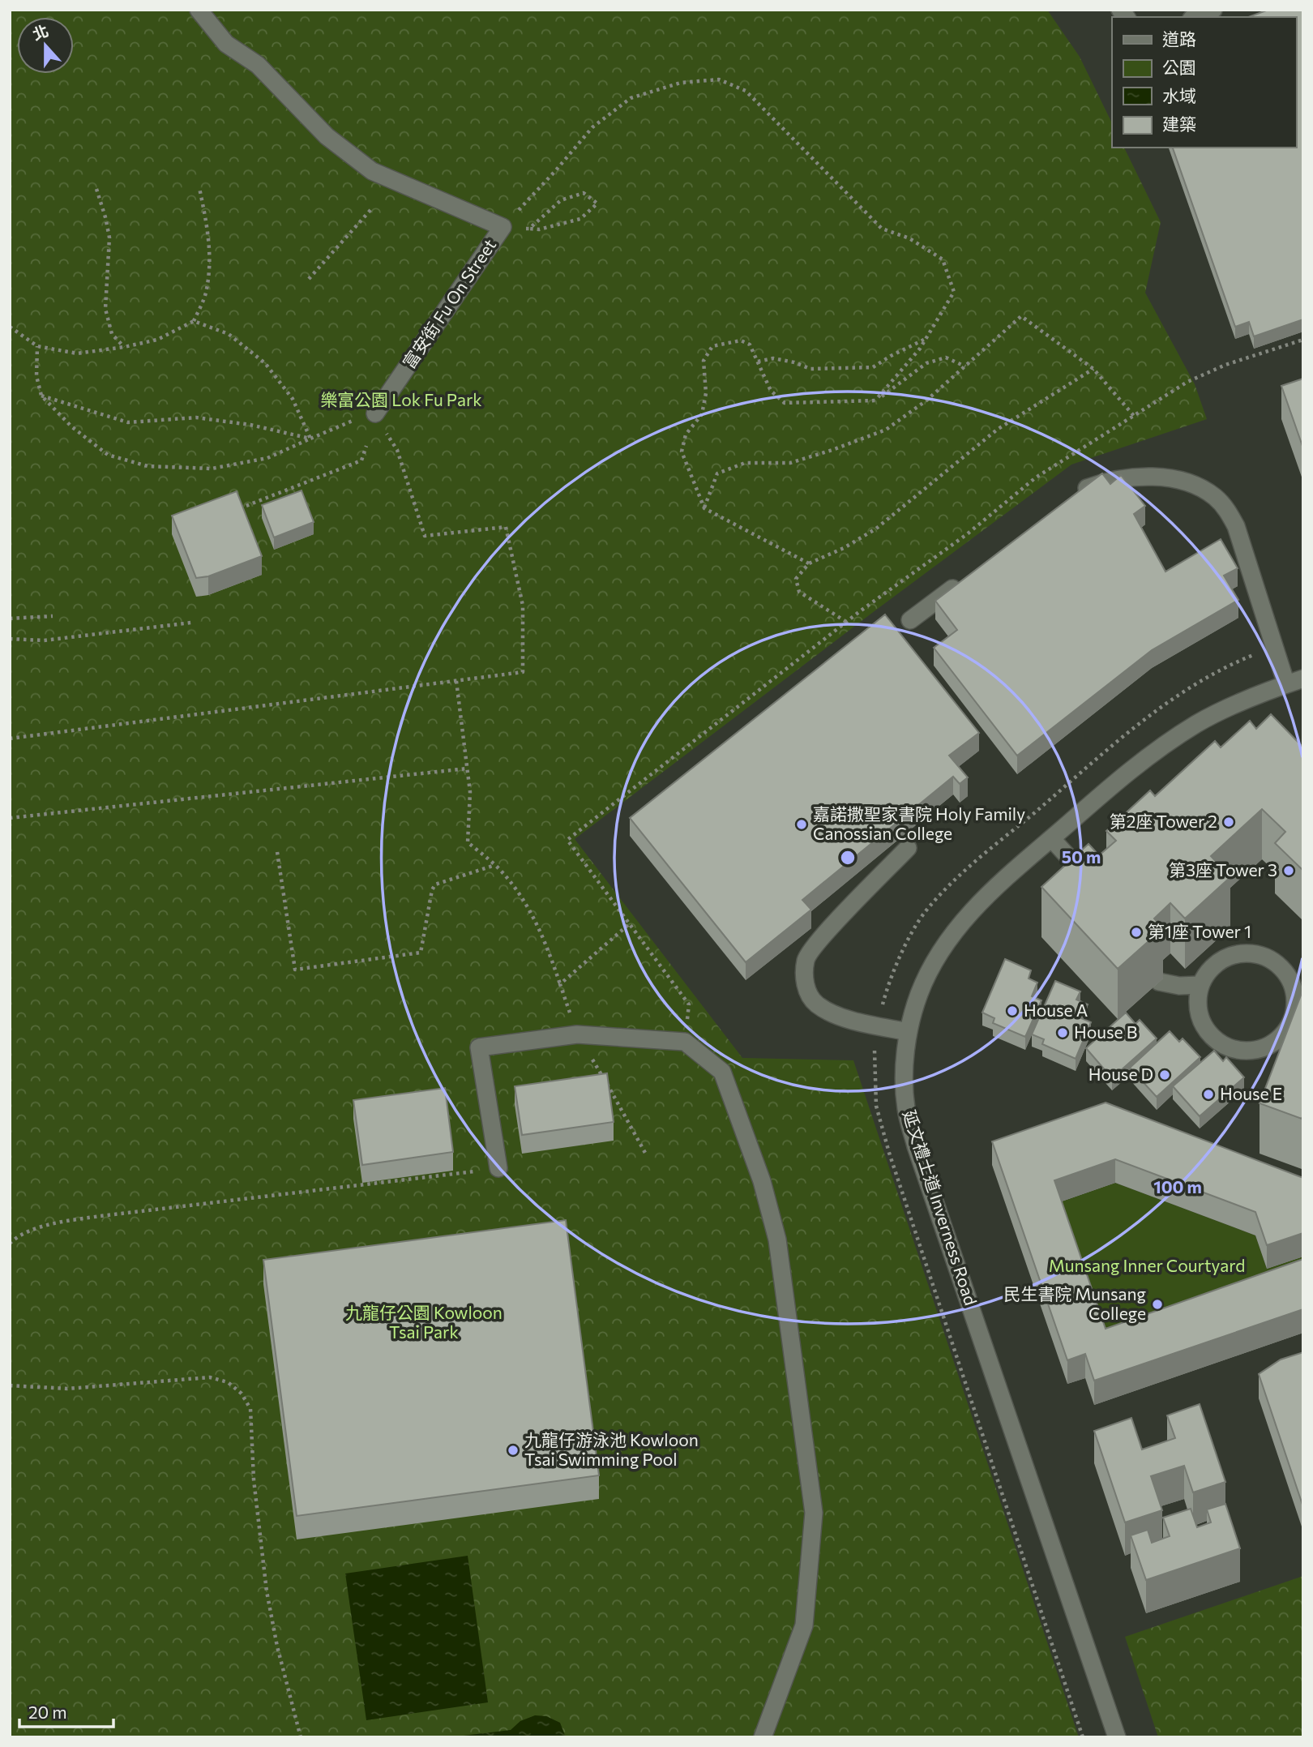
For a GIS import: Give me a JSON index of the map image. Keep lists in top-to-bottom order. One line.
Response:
{"streets":{"street":["富安街 Fu On Street","延文禮士道 Inverness Road"]},"parks":["樂富公園 Lok Fu Park","Munsang Inner Courtyard","九龍仔公園 Kowloon Tsai Park"],"places":["第2座 Tower 2","嘉諾撒聖家書院 Holy Family Canossian College","第3座 Tower 3","第1座 Tower 1","House A","House B","House D","House E","民生書院 Munsang College","九龍仔游泳池 Kowloon Tsai Swimming Pool"],"legend":["道路","公園","水域","建築"],"scale_bar":"20 m","north":"top","rings":["50 m","100 m"]}
